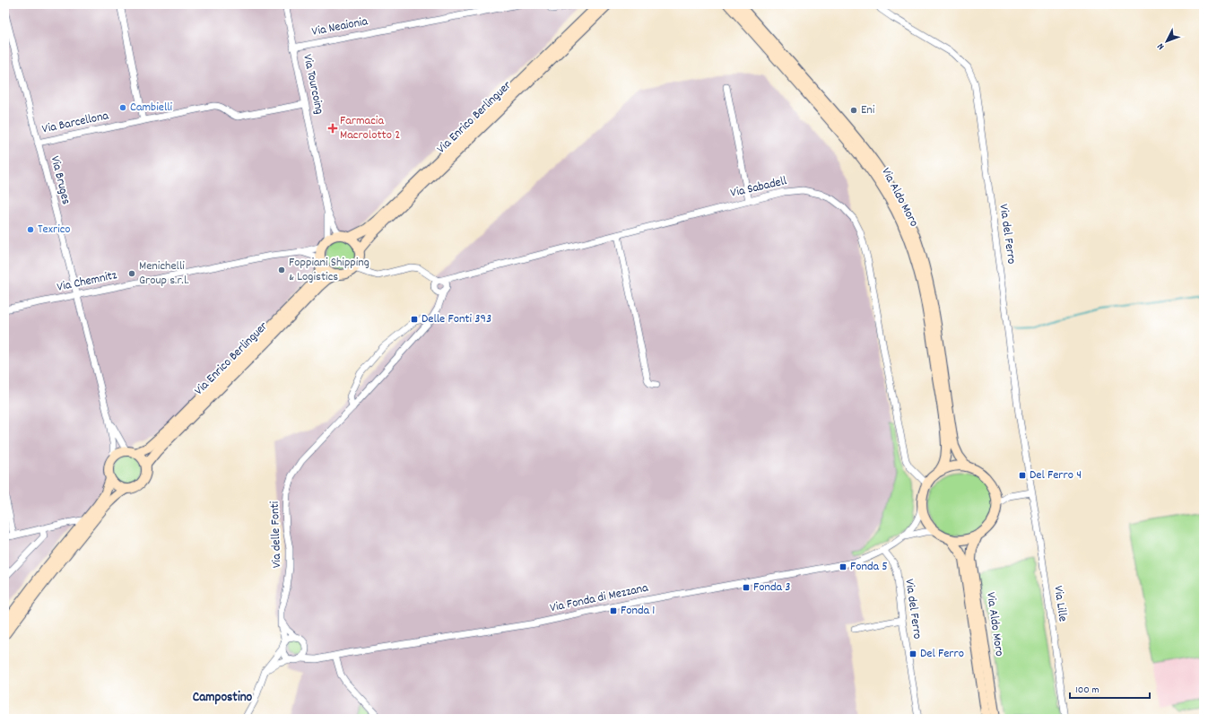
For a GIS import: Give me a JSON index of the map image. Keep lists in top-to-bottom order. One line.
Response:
{"streets":{"main road":["Via Enrico Berlinguer","Via Aldo Moro"],"street":["Via Neaionia","Via Tourcoing","Via Barcellona","Via Bruges","Via Sabadell","Via del Ferro","Via Chemnitz","Via delle Fonti","Via Fonda di Mezzana","Via Lille"]},"crossings":[["Via Neaionia","Via Tourcoing"],["Via Tourcoing","Via Enrico Berlinguer"],["Via Tourcoing","Via Barcellona"],["Via Tourcoing","Via Chemnitz"],["Via Enrico Berlinguer","Via Bruges"],["Via Enrico Berlinguer","Via Chemnitz"],["Via Barcellona","Via Bruges"],["Via Bruges","Via Chemnitz"],["Via Sabadell","Via Aldo Moro"],["Via Sabadell","Via delle Fonti"],["Via del Ferro","Via Fonda di Mezzana"],["Via del Ferro","Via Lille"],["Via delle Fonti","Via Fonda di Mezzana"]],"districts":["Campostino"],"places":{"other":["Cambielli","Eni","Texrico","Foppiani Shipping & Logistics","Menichelli Group s.r.l."],"health":["Farmacia Macrolotto 2"],"transit":["Delle Fonti 393","Del Ferro 4","Fonda 5","Fonda 3","Fonda 1","Del Ferro"]},"scale_bar":"100 m","north":"bottom left"}
